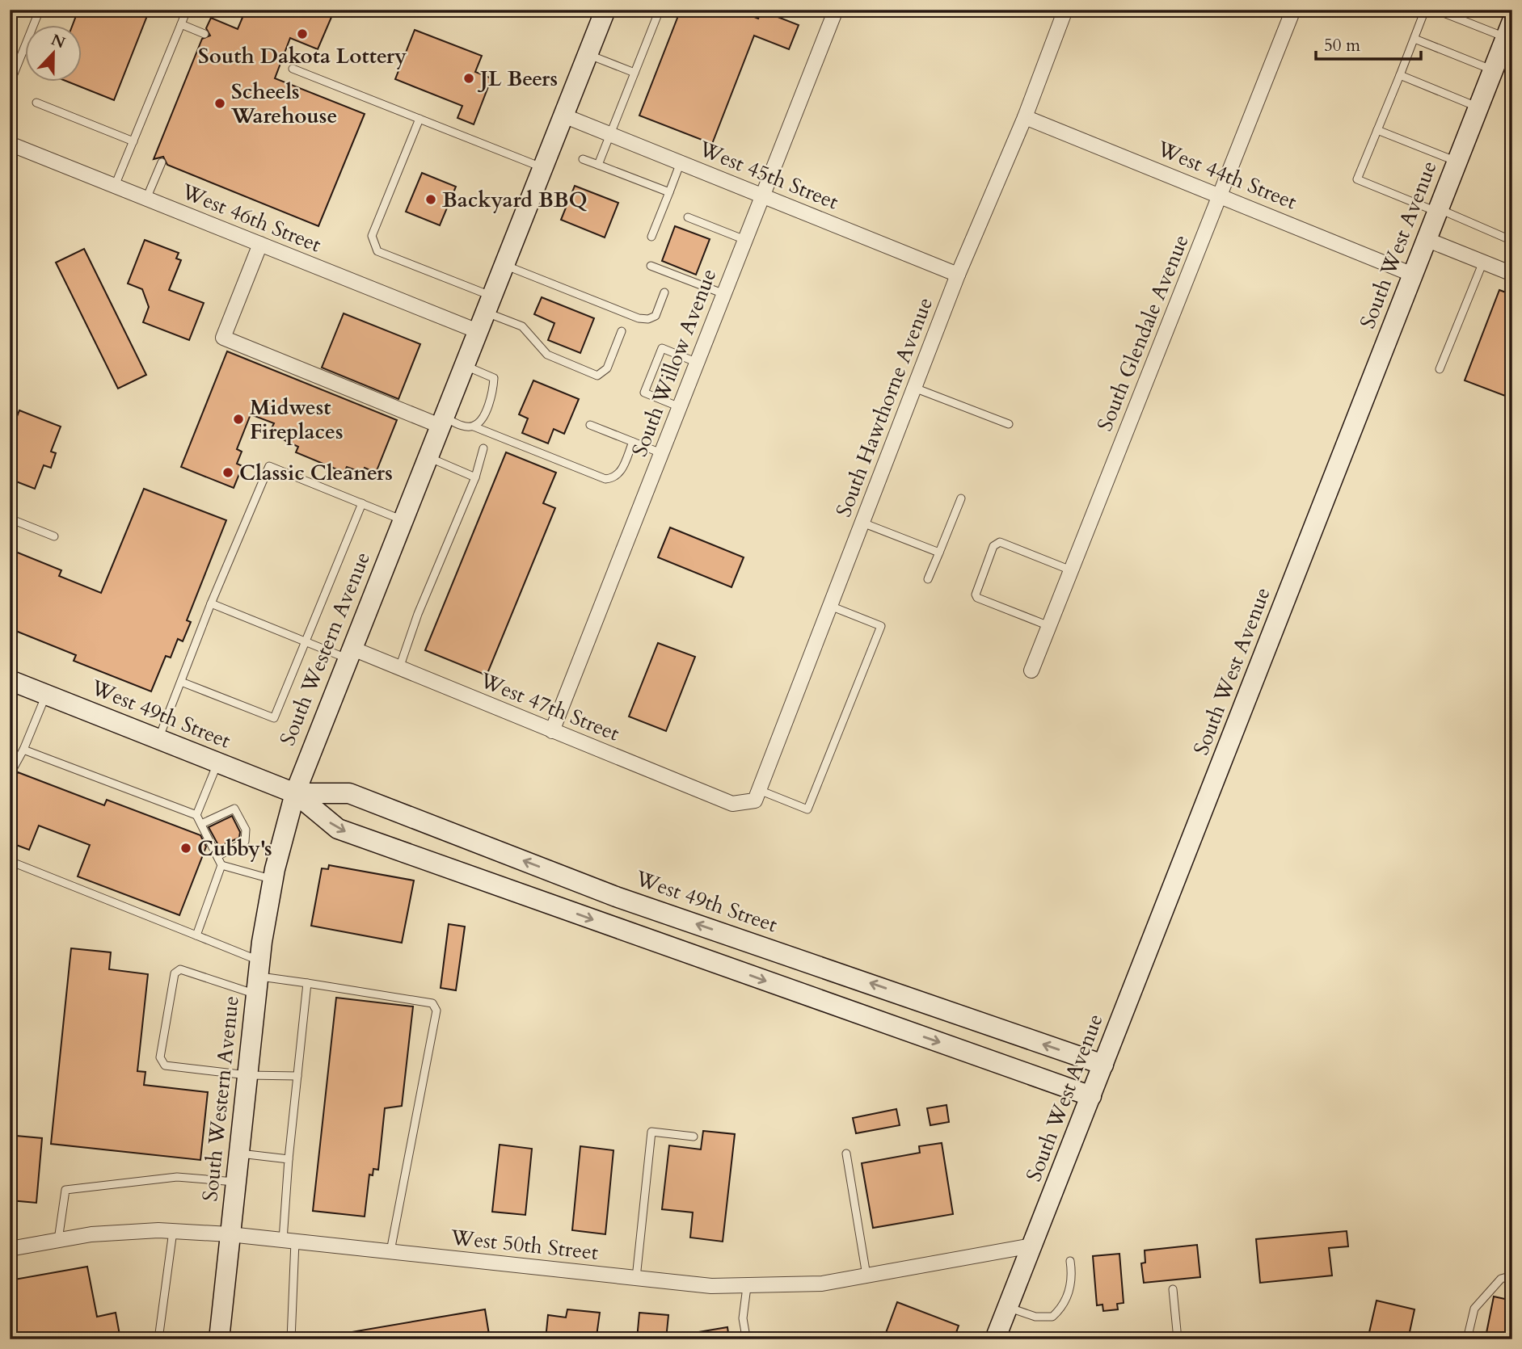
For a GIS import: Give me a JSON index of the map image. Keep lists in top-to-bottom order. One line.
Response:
{"streets":{"street":["West 45th Street","West 44th Street","West 46th Street","South West Avenue","South Glendale Avenue","South Willow Avenue","South Hawthorne Avenue","South Western Avenue","West 47th Street","West 49th Street","West 50th Street"]},"crossings":[["West 45th Street","South Willow Avenue"],["West 45th Street","South Hawthorne Avenue"],["West 45th Street","South Western Avenue"],["West 44th Street","South West Avenue"],["West 44th Street","South Glendale Avenue"],["West 44th Street","South Hawthorne Avenue"],["West 46th Street","South Western Avenue"],["South West Avenue","West 49th Street"],["South West Avenue","West 50th Street"],["South Willow Avenue","West 47th Street"],["South Hawthorne Avenue","West 47th Street"],["South Western Avenue","West 47th Street"],["South Western Avenue","West 49th Street"],["South Western Avenue","West 50th Street"]],"places":["South Dakota Lottery","JL Beers","Scheels Warehouse","Backyard BBQ","Midwest Fireplaces","Classic Cleaners","Cubby's"],"scale_bar":"50 m","north":"top"}
